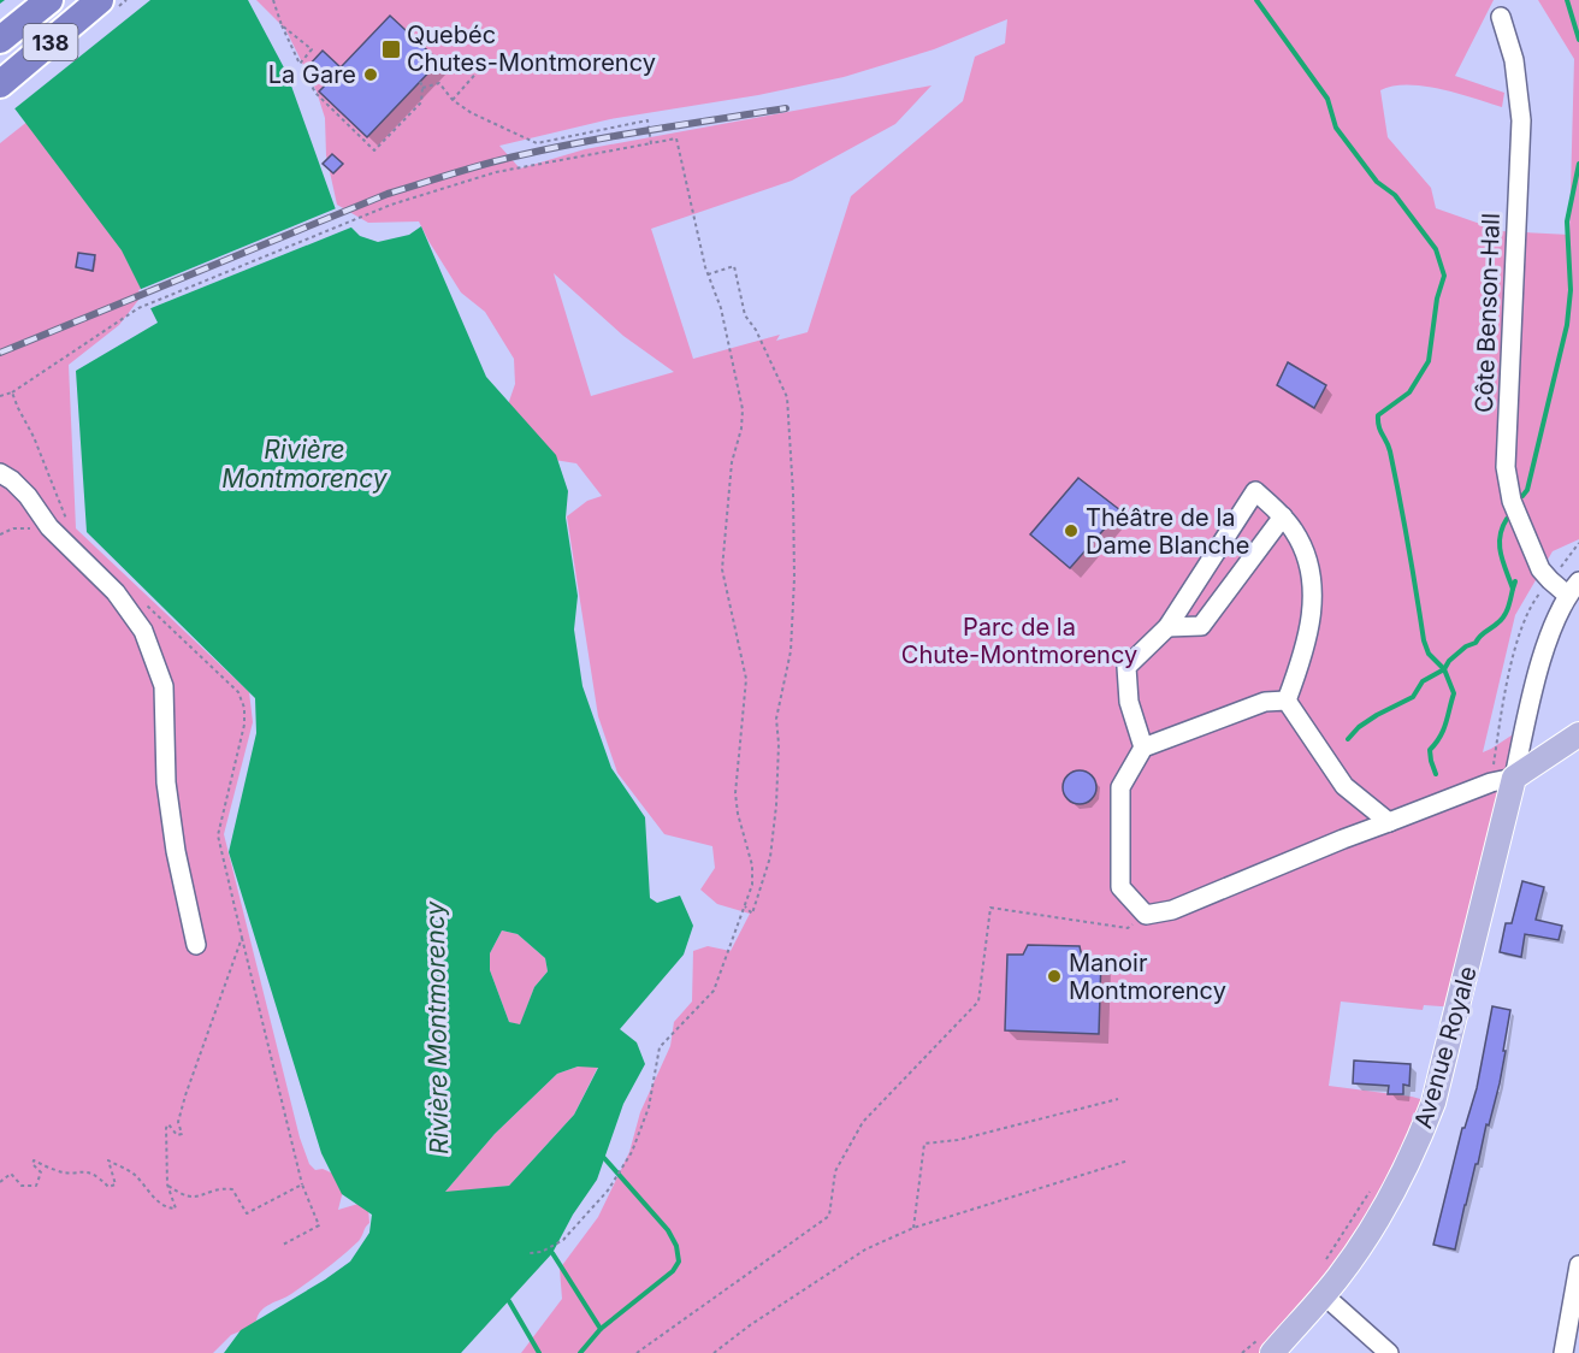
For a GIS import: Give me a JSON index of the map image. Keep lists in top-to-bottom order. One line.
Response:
{"streets":{"highway":["138"],"main road":["Avenue Royale"],"street":["Côte Benson-Hall"]},"water":["Rivière Montmorency"],"parks":["Parc de la Chute-Montmorency"],"places":{"transit":["Quebéc Chutes-Montmorency"],"other":["La Gare","Théâtre de la Dame Blanche","Manoir Montmorency"]}}
